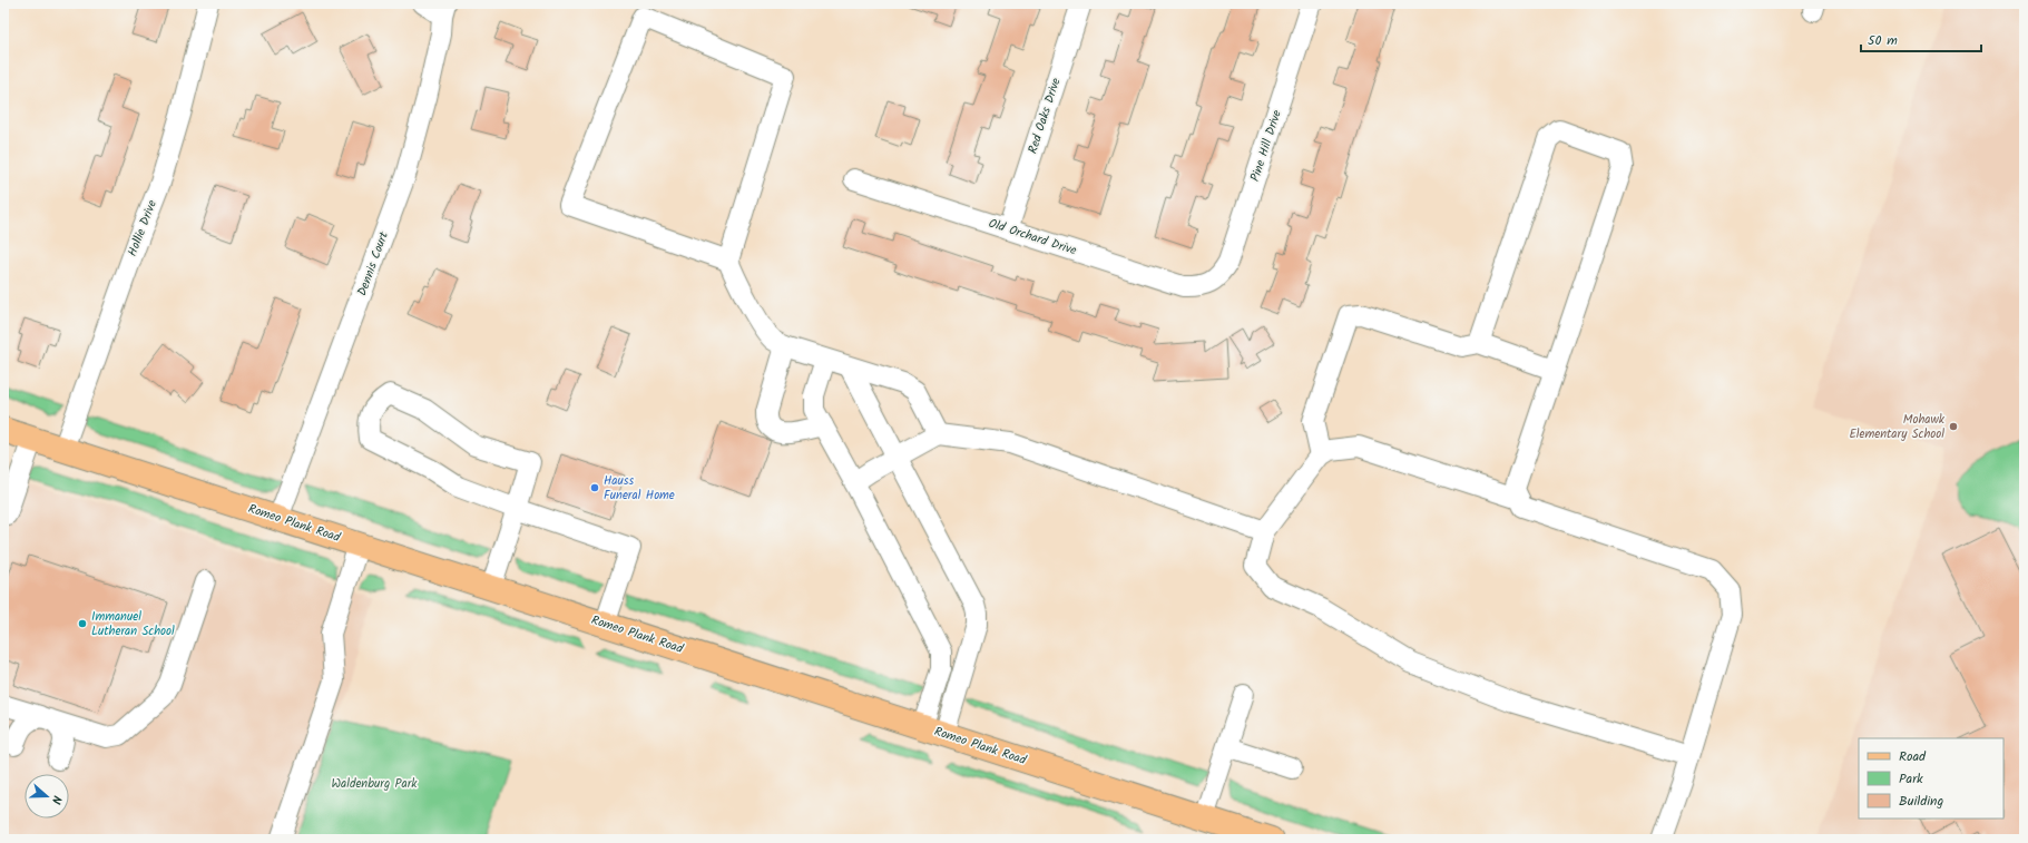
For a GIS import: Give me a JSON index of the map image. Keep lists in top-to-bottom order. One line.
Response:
{"streets":{"main road":["Romeo Plank Road"],"street":["Red Oaks Drive","Pine Hill Drive","Hollie Drive","Old Orchard Drive","Dennis Court"]},"crossings":[["Red Oaks Drive","Old Orchard Drive"],["Pine Hill Drive","Old Orchard Drive"],["Hollie Drive","Romeo Plank Road"],["Dennis Court","Romeo Plank Road"]],"parks":["Waldenburg Park"],"places":["Mohawk Elementary School","Hauss Funeral Home","Immanuel Lutheran School"],"legend":["Road","Park","Building"],"scale_bar":"50 m","north":"right"}
